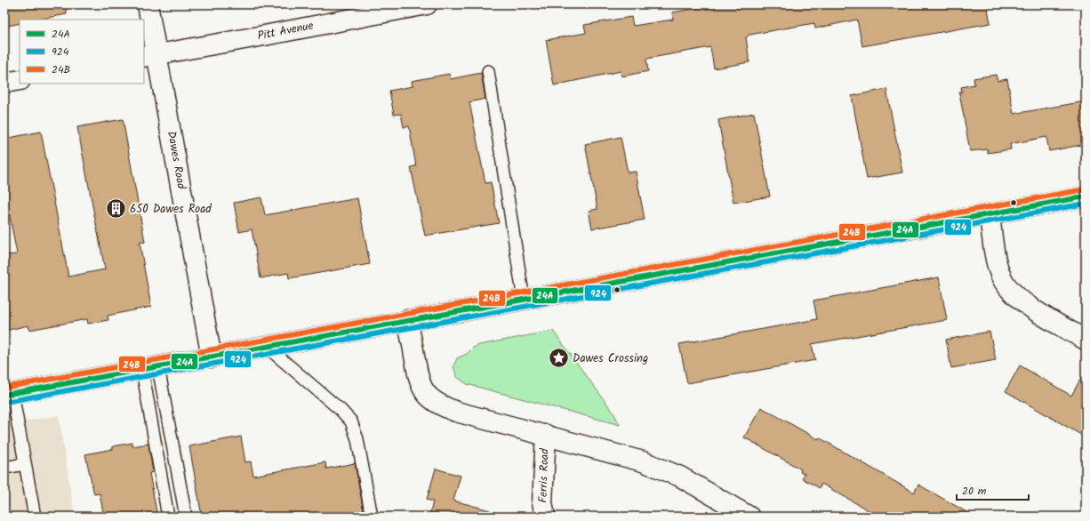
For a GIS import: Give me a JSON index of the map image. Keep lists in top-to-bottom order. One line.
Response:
{"streets":{"street":["Pitt Avenue","Dawes Road","Ferris Road"]},"crossings":[["Pitt Avenue","Dawes Road"]],"places":{"building":["650 Dawes Road"],"place":["Dawes Crossing"]},"lines":["transit line 24B","transit line 24A","transit line 924"],"legend":["24A","924","24B"],"scale_bar":"20 m"}
